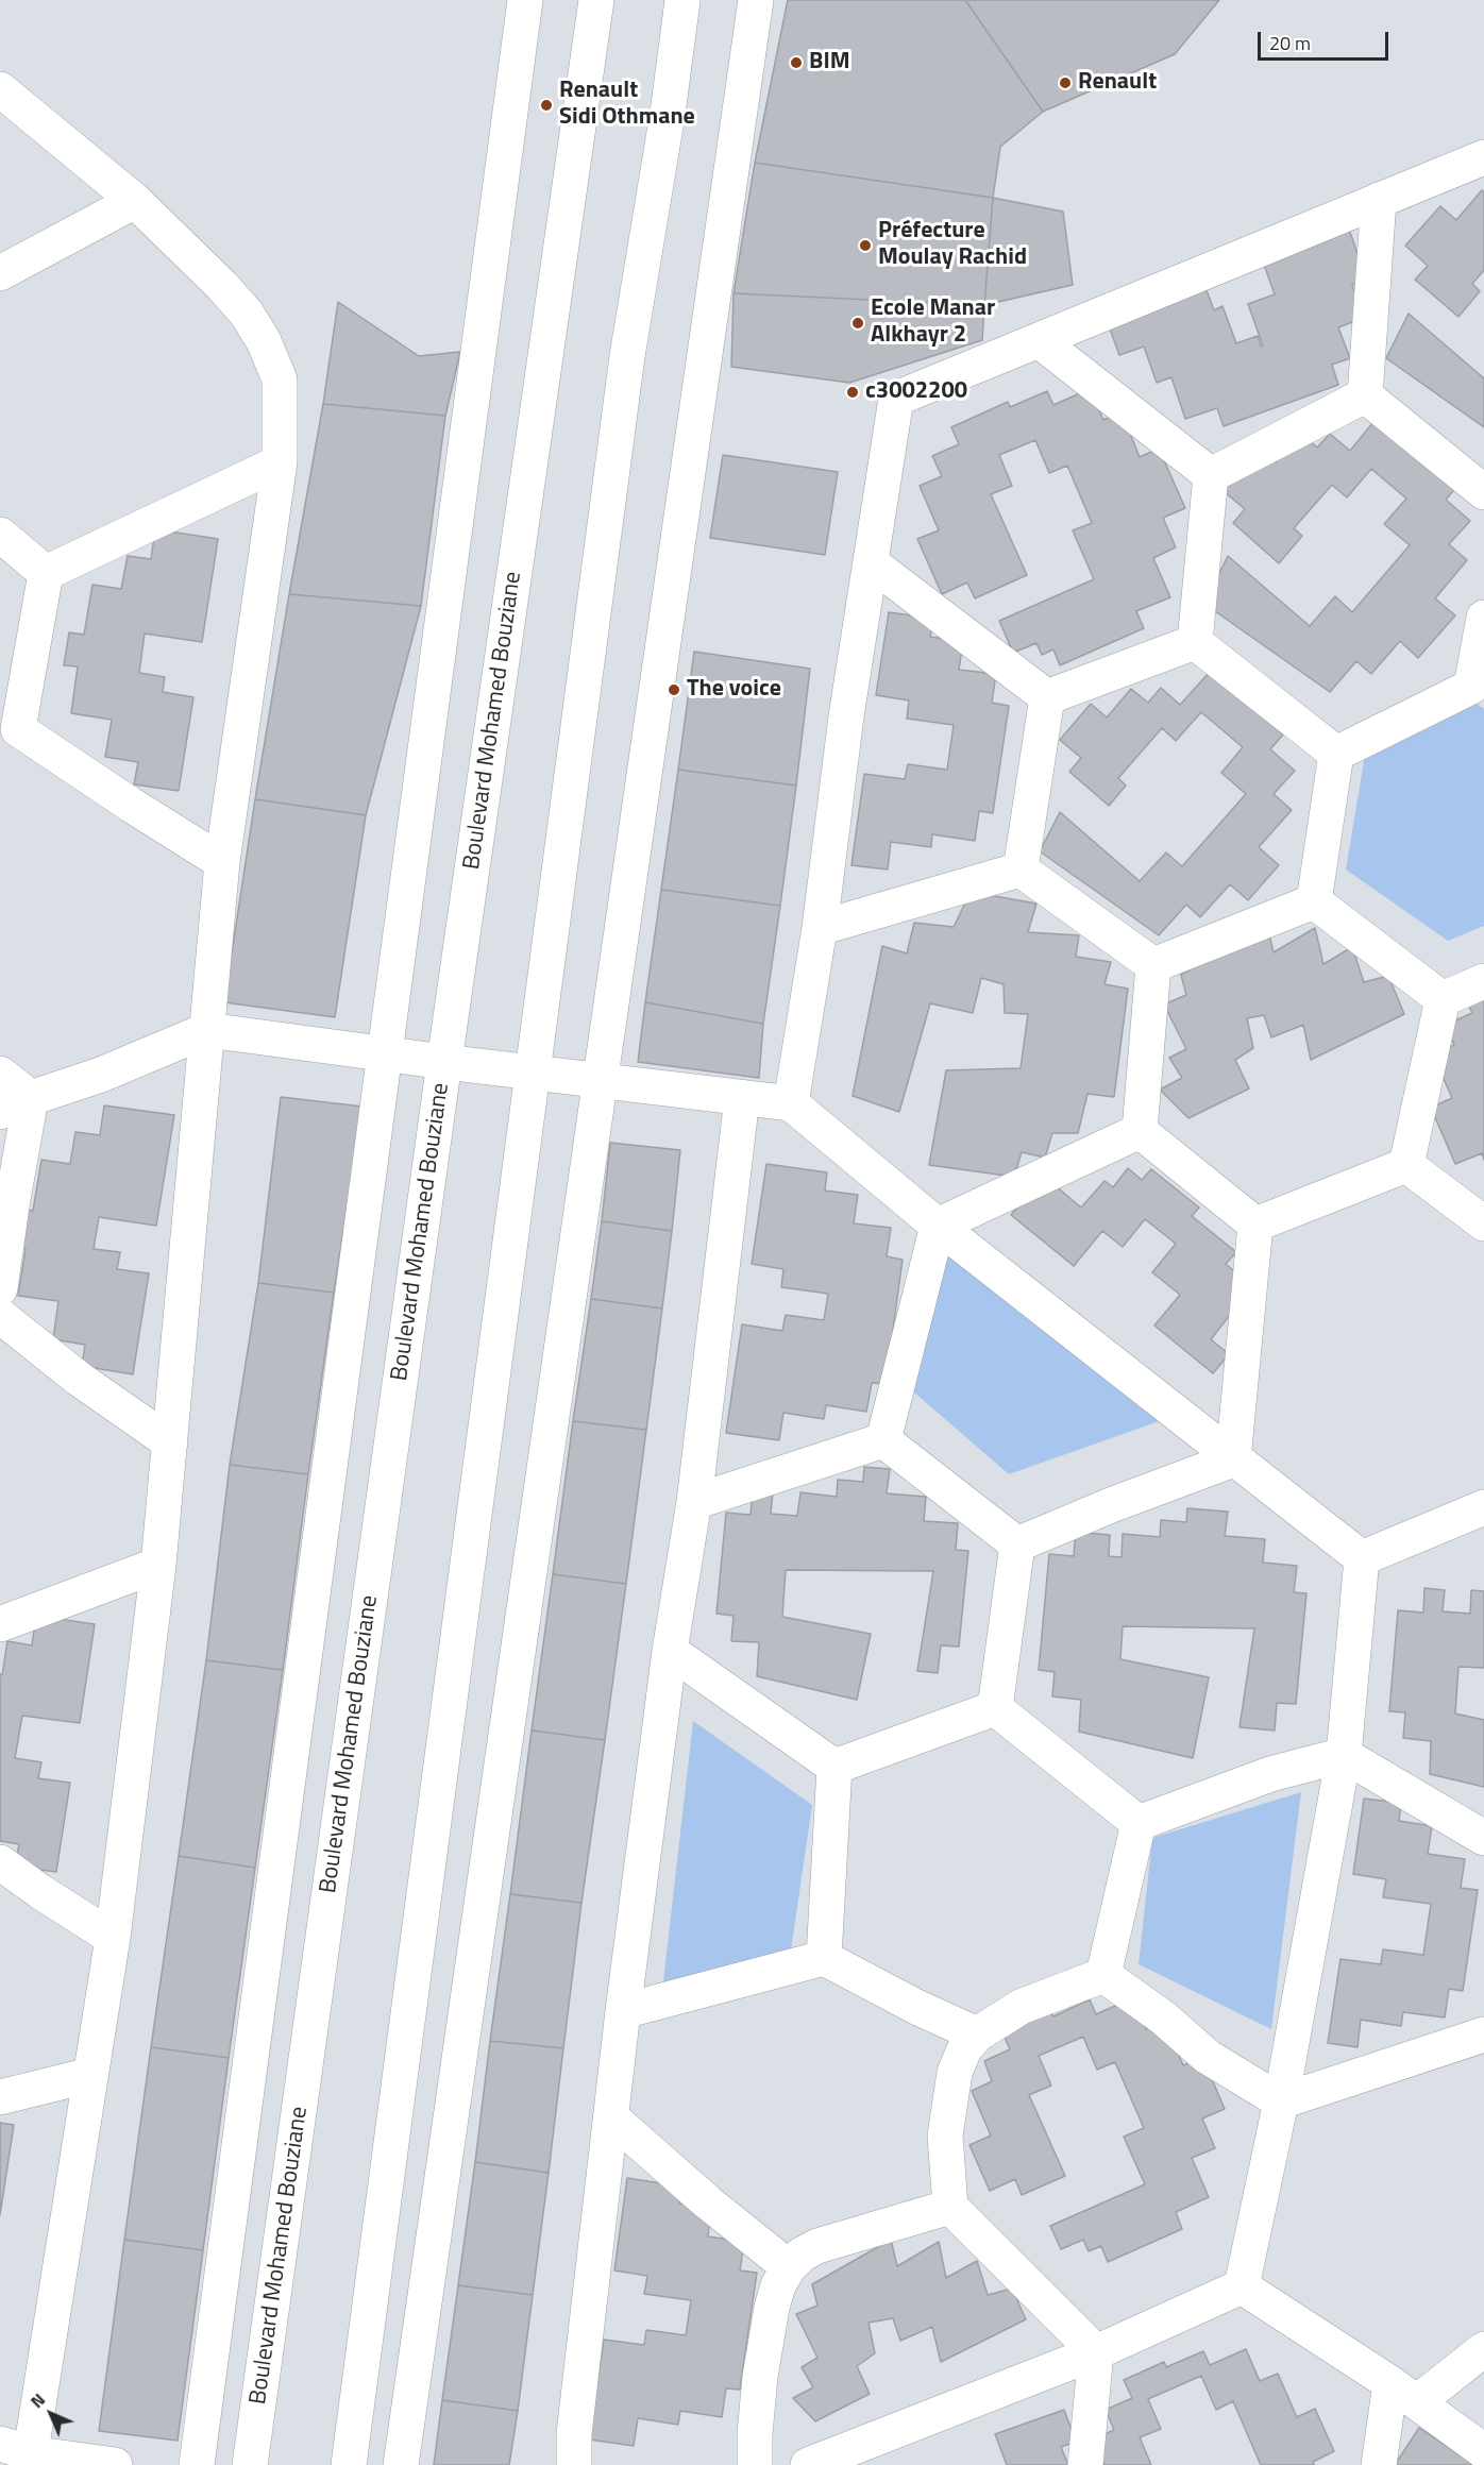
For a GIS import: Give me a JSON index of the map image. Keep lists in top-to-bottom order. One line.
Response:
{"streets":{"street":["Boulevard Mohamed Bouziane"]},"places":["BIM","Renault","Renault Sidi Othmane","Préfecture Moulay Rachid","Ecole Manar Alkhayr 2","c3002200","The voice"],"scale_bar":"20 m","north":"top left"}
